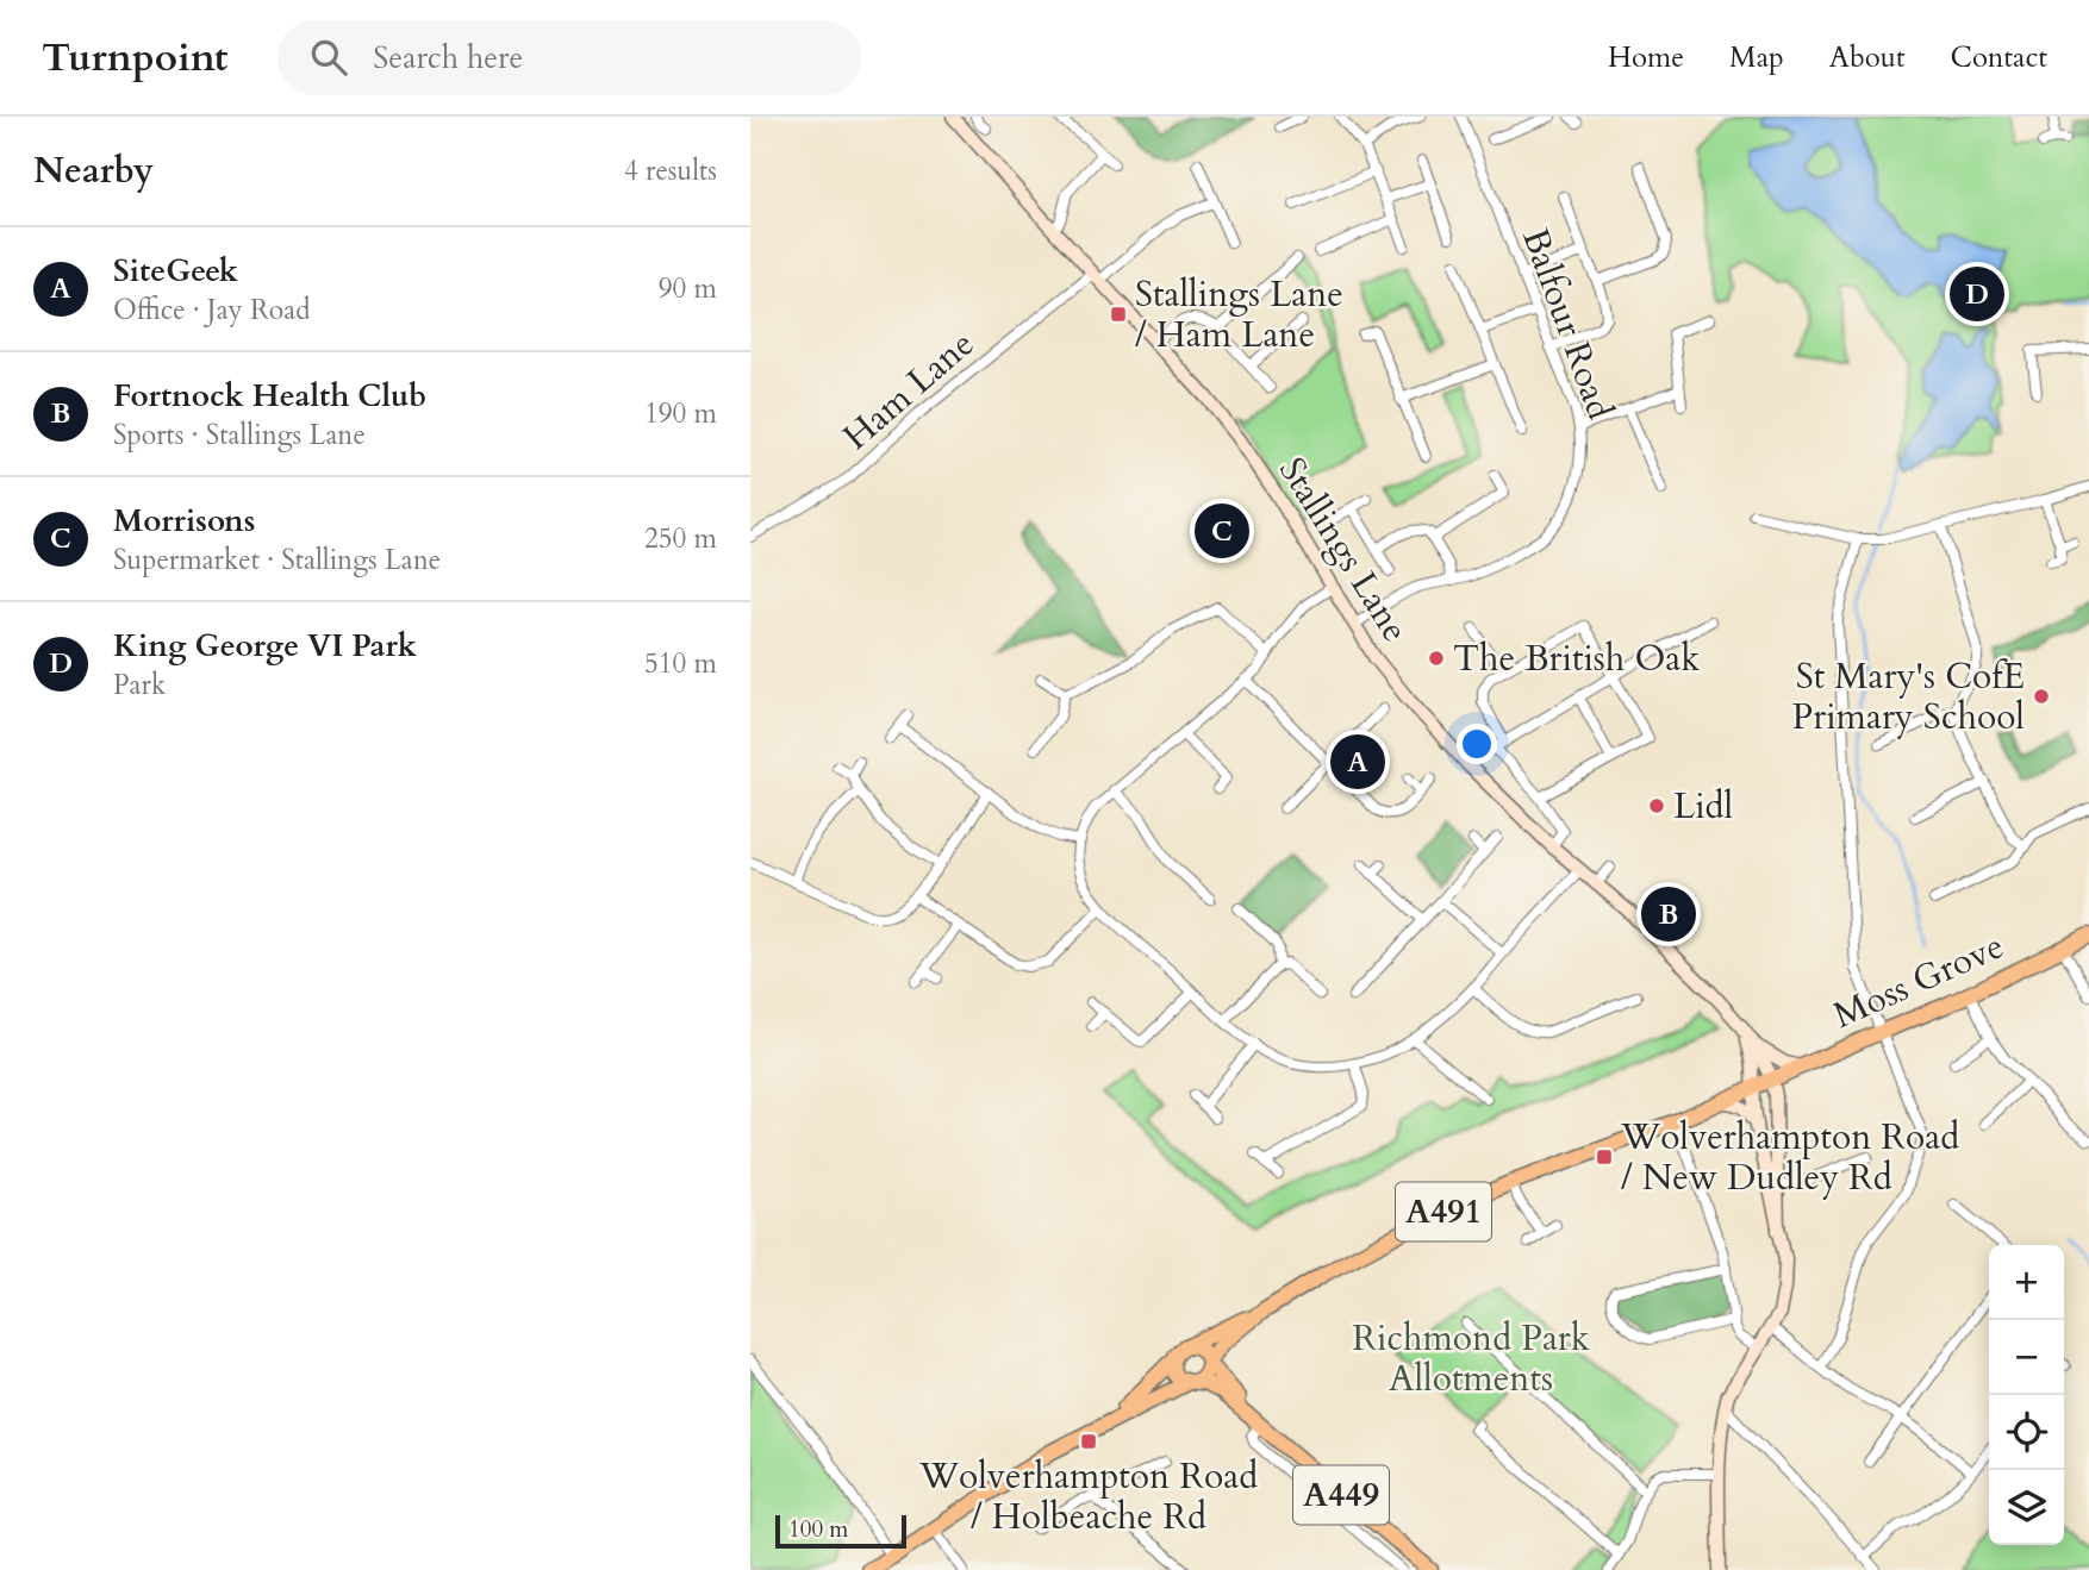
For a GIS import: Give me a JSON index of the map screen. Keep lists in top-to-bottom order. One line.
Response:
{"streets":{"highway":["Moss Grove","A491","A449"],"main road":["Stallings Lane"],"street":["Balfour Road","Ham Lane"]},"crossings":[["Balfour Road","Stallings Lane"],["Ham Lane","Stallings Lane"],["Stallings Lane","Moss Grove"],["Stallings Lane","A491"],["Moss Grove","A491"],["A491","A449"]],"parks":["Richmond Park Allotments"],"places":{"transit":["Stallings Lane / Ham Lane","Wolverhampton Road / New Dudley Rd","Wolverhampton Road / Holbeache Rd"],"other":["The British Oak","St Mary's CofE Primary School","Lidl"]},"scale_bar":"100 m","page":{"header":"Turnpoint","search":"Search here","nav":["Home","Map","About","Contact"],"heading":["Nearby","4 results"],"list":[{"mark":"A","name":"SiteGeek","note":"Office · Jay Road","value":"90 m"},{"mark":"B","name":"Fortnock Health Club","note":"Sports · Stallings Lane","value":"190 m"},{"mark":"C","name":"Morrisons","note":"Supermarket · Stallings Lane","value":"250 m"},{"mark":"D","name":"King George VI Park","note":"Park","value":"510 m"}],"pins":["D","C","A","B"],"map_buttons":["+","−"],"scale":"100 m"}}
